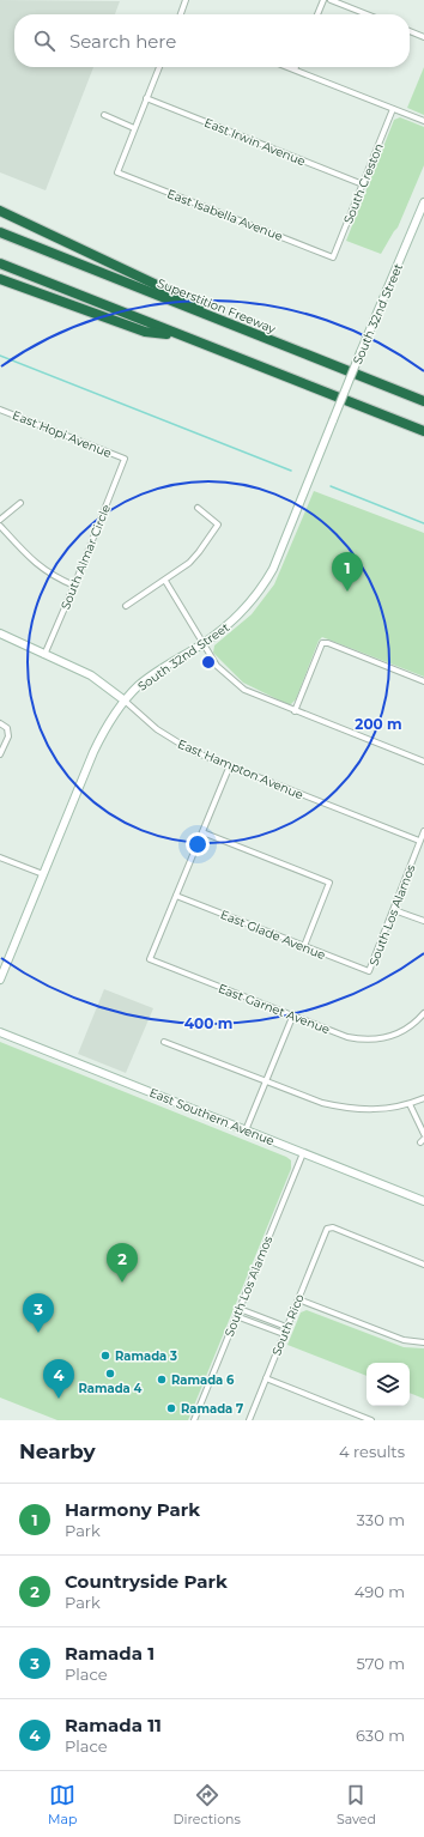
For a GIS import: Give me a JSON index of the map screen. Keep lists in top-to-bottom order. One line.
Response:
{"streets":{"highway":["Superstition Freeway"],"street":["East Irwin Avenue","South Creston","East Isabella Avenue","South 32nd Street","East Hopi Avenue","South Almar Circle","East Hampton Avenue","South Los Alamos","East Glade Avenue","East Garnet Avenue","East Southern Avenue","South Rico"]},"crossings":[["East Irwin Avenue","South Creston"],["South Creston","East Isabella Avenue"],["South 32nd Street","East Hampton Avenue"],["East Hopi Avenue","South Almar Circle"],["South Almar Circle","East Hampton Avenue"],["East Hampton Avenue","South Los Alamos"],["South Los Alamos","East Glade Avenue"],["South Los Alamos","East Southern Avenue"],["East Glade Avenue","East Garnet Avenue"]],"places":["Ramada 3","Ramada 4","Ramada 6","Ramada 7"],"page":{"search":"Search here","pins":["1","2","3","4"],"heading":["Nearby","4 results"],"list":[{"mark":"1","name":"Harmony Park","note":"Park","value":"330 m"},{"mark":"2","name":"Countryside Park","note":"Park","value":"490 m"},{"mark":"3","name":"Ramada 1","note":"Place","value":"570 m"},{"mark":"4","name":"Ramada 11","note":"Place","value":"630 m"}],"nav":["Map","Directions","Saved"]},"rings":["200 m","400 m"]}
